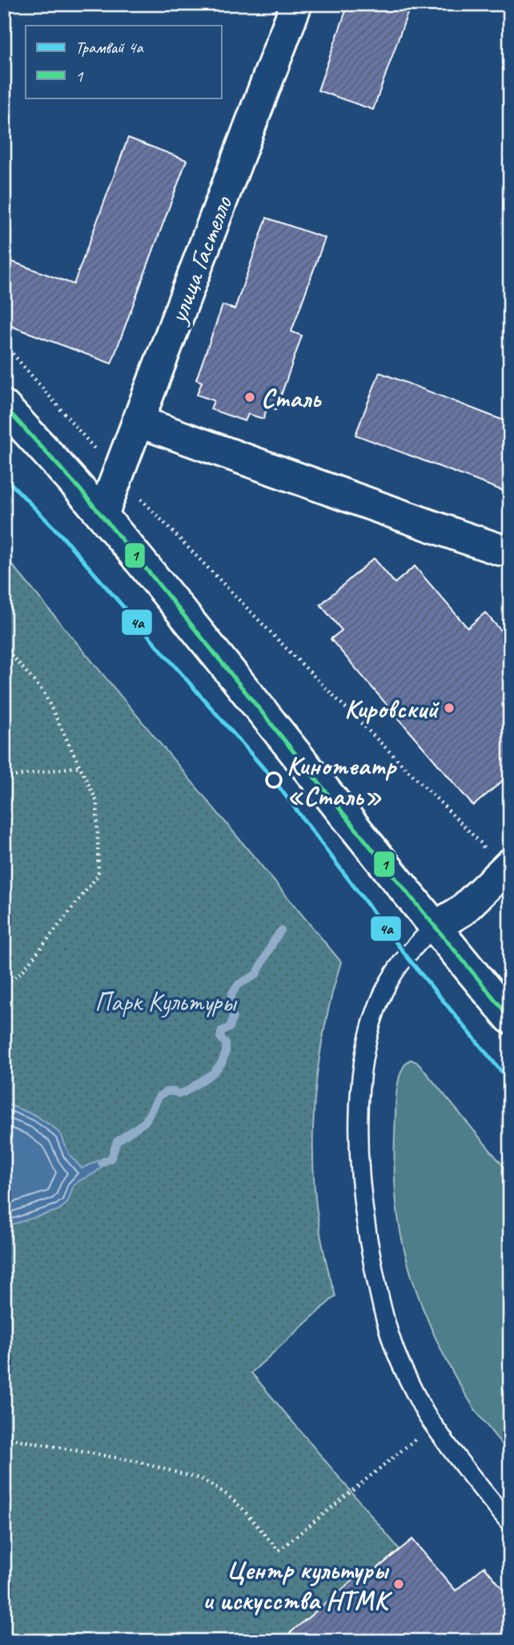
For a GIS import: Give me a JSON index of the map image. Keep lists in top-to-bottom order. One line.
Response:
{"streets":{"street":["улица Гастелло"]},"parks":["Парк Культуры"],"places":["Сталь","Кировский","Кинотеатр «Сталь»","Центр культуры и искусства НТМК"],"lines":["transit line 1","tram line 4а"],"legend":["Трамвай 4а","1"]}
